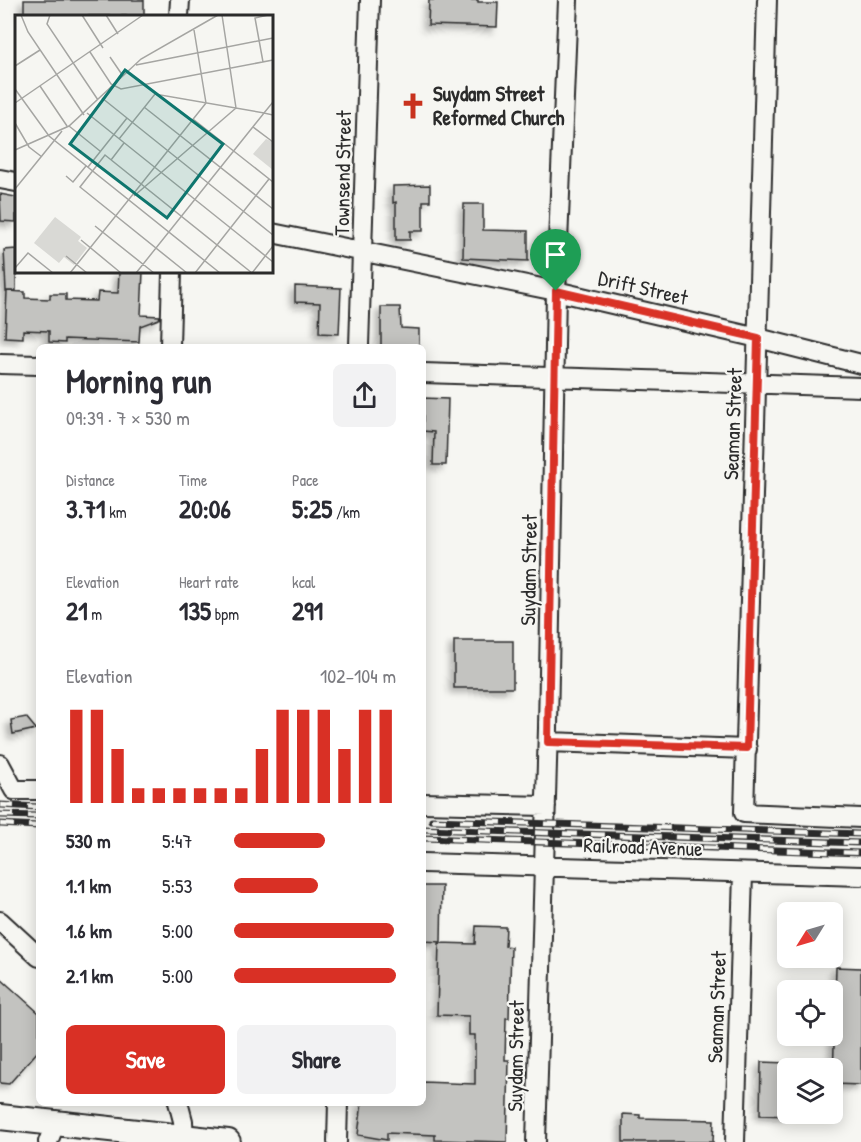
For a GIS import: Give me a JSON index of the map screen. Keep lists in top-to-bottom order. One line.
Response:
{"streets":{"street":["Townsend Street","Drift Street","Seaman Street","Suydam Street","Railroad Avenue"]},"crossings":[["Townsend Street","Drift Street"],["Drift Street","Seaman Street"],["Drift Street","Suydam Street"],["Seaman Street","Railroad Avenue"],["Suydam Street","Railroad Avenue"]],"places":{"church":["Suydam Street Reformed Church"]},"north":"bottom left","page":{"heading":["Morning run","09:39 · 7 × 530 m"],"stats":[["Distance","3.71 km"],["Time","20:06"],["Pace","5:25 /km"],["Elevation","21 m"],["Heart rate","135 bpm"],["kcal","291"]],"chart":["Elevation","102–104 m"],"list":[{"name":"530 m","note":"5:47"},{"name":"1.1 km","note":"5:53"},{"name":"1.6 km","note":"5:00"},{"name":"2.1 km","note":"5:00"}],"buttons":["Save","Share"]}}
